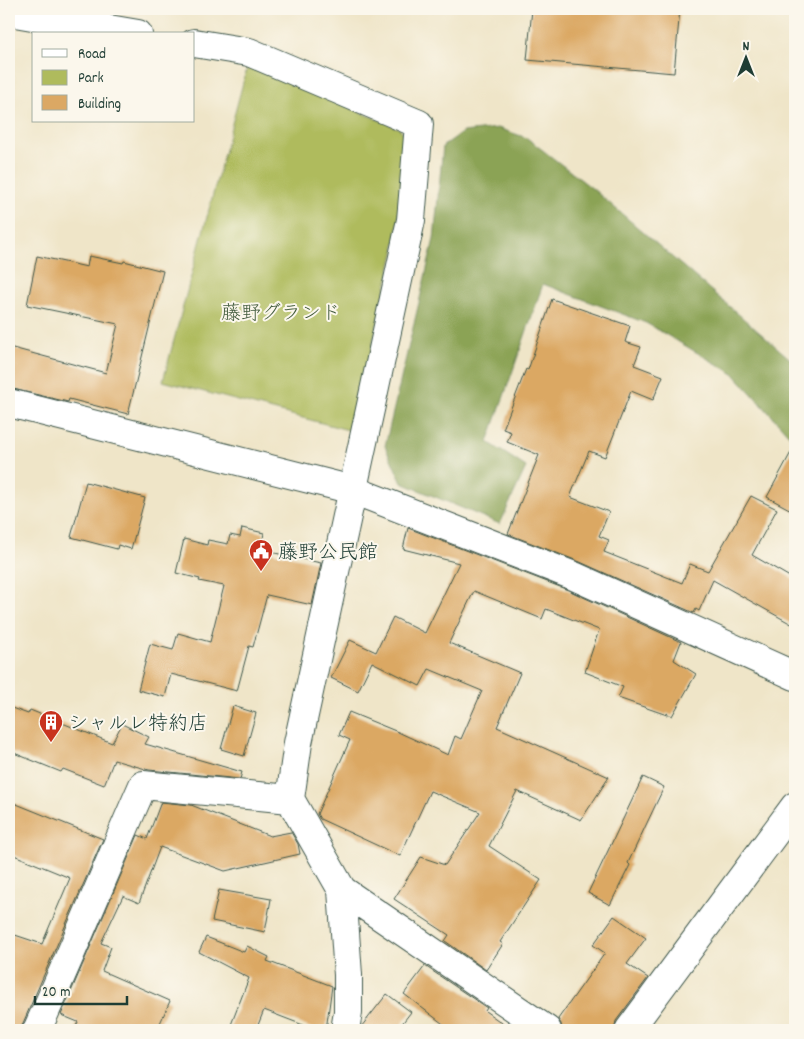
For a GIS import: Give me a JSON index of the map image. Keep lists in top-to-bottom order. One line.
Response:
{"parks":["藤野グランド"],"places":{"public building":["藤野公民館"],"building":["シャルレ特約店"]},"legend":["Road","Park","Building"],"scale_bar":"20 m","north":"top"}
